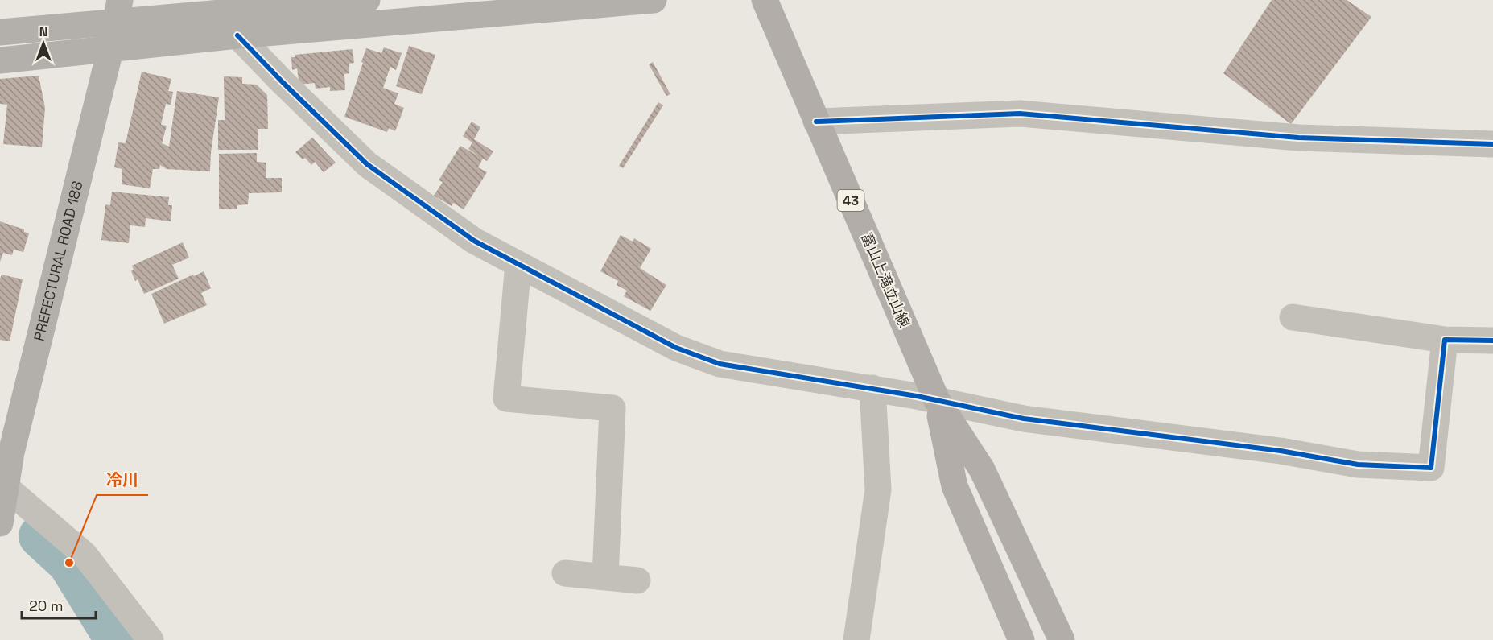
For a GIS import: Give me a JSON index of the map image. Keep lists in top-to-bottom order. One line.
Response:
{"streets":{"main road":["43","富山上滝立山線"],"street":["PREFECTURAL ROAD 188"]},"places":["冷川"],"scale_bar":"20 m","north":"top"}
